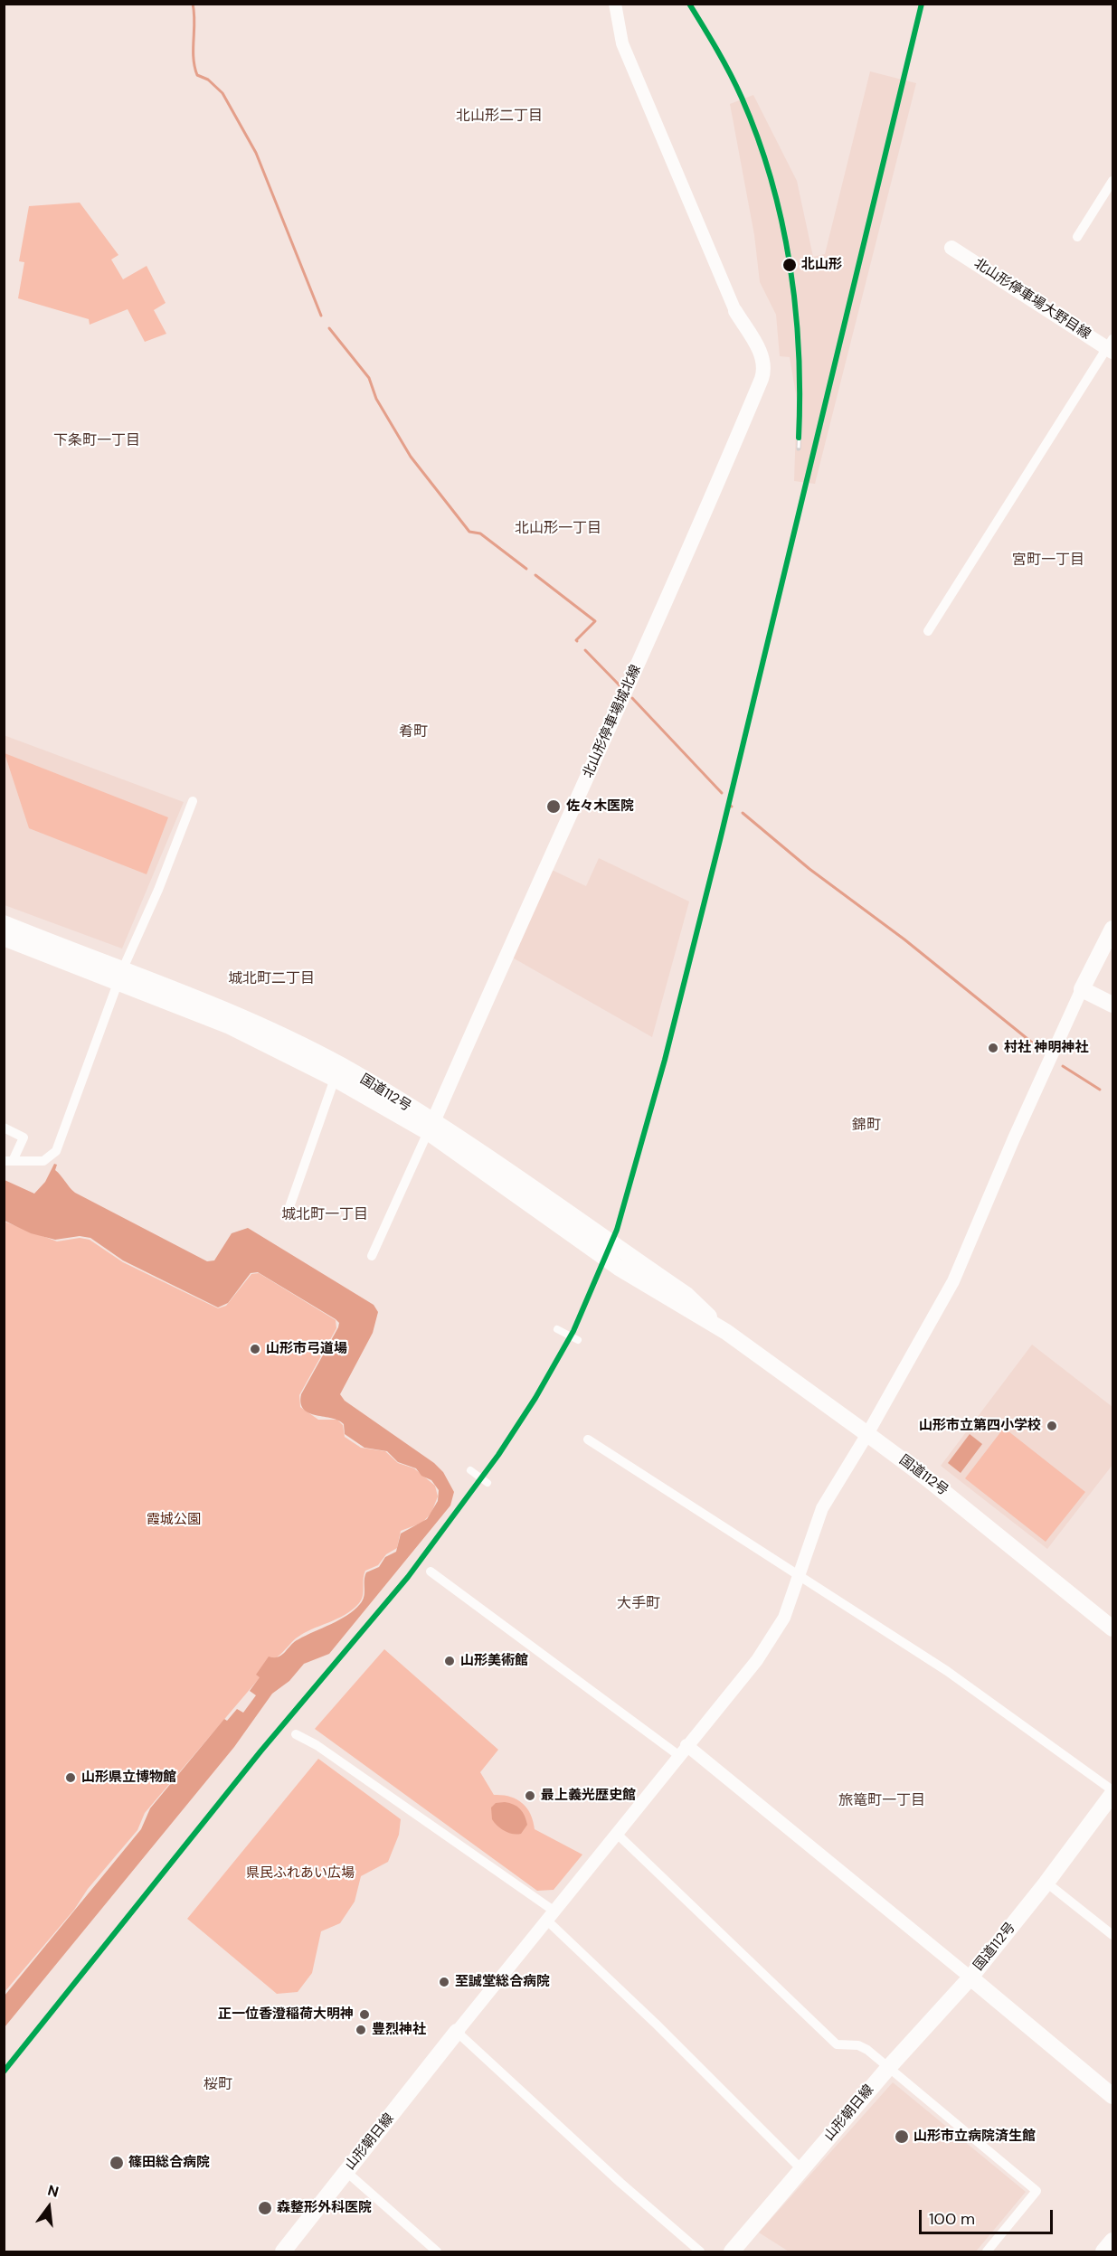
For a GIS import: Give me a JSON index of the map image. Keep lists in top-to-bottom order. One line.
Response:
{"streets":{"main road":["北山形停車場大野目線","北山形停車場城北線","国道112号","山形朝日線"]},"crossings":[["北山形停車場城北線","国道112号"],["国道112号","山形朝日線"]],"districts":["北山形二丁目","下条町一丁目","北山形一丁目","宮町一丁目","肴町","城北町二丁目","錦町","城北町一丁目","大手町","旅篭町一丁目","桜町"],"parks":["霞城公園","県民ふれあい広場"],"places":["北山形","佐々木医院","村社 神明神社","山形市弓道場","山形市立第四小学校","山形美術館","山形県立博物館","最上義光歴史館","至誠堂総合病院","正一位香澄稲荷大明神","豊烈神社","山形市立病院済生館","篠田総合病院","森整形外科医院"],"scale_bar":"100 m","north":"top"}
